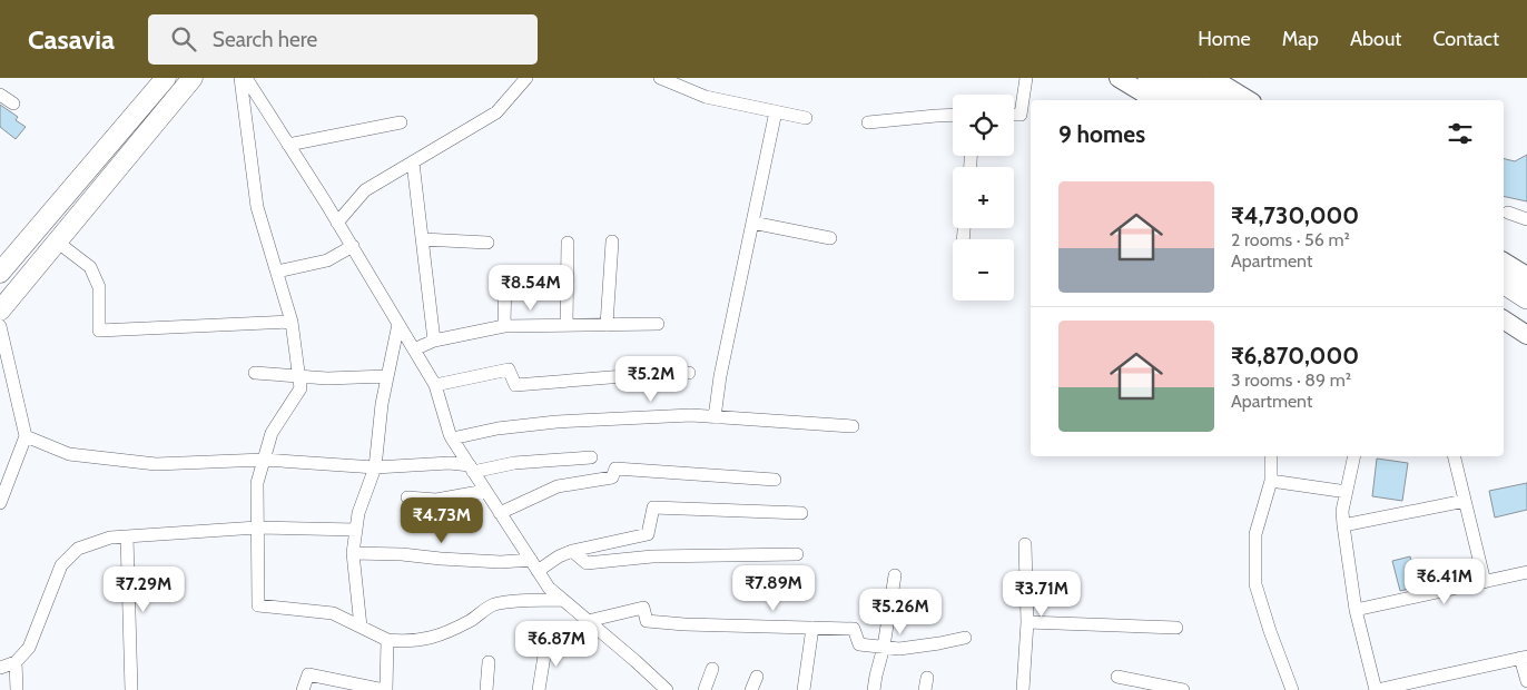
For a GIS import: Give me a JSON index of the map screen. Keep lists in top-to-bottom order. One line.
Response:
{"page":{"header":"Casavia","search":"Search here","nav":["Home","Map","About","Contact"],"map_buttons":["+","−"],"heading":"9 homes","list":[{"name":"₹4,730,000","note":"2 rooms · 56 m² · Apartment"},{"name":"₹6,870,000","note":"3 rooms · 89 m² · Apartment"}],"price":["₹8.54M","₹5.2M","₹4.73M","₹6.41M","₹7.89M","₹7.29M","₹3.71M","₹5.26M","₹6.87M"]}}
